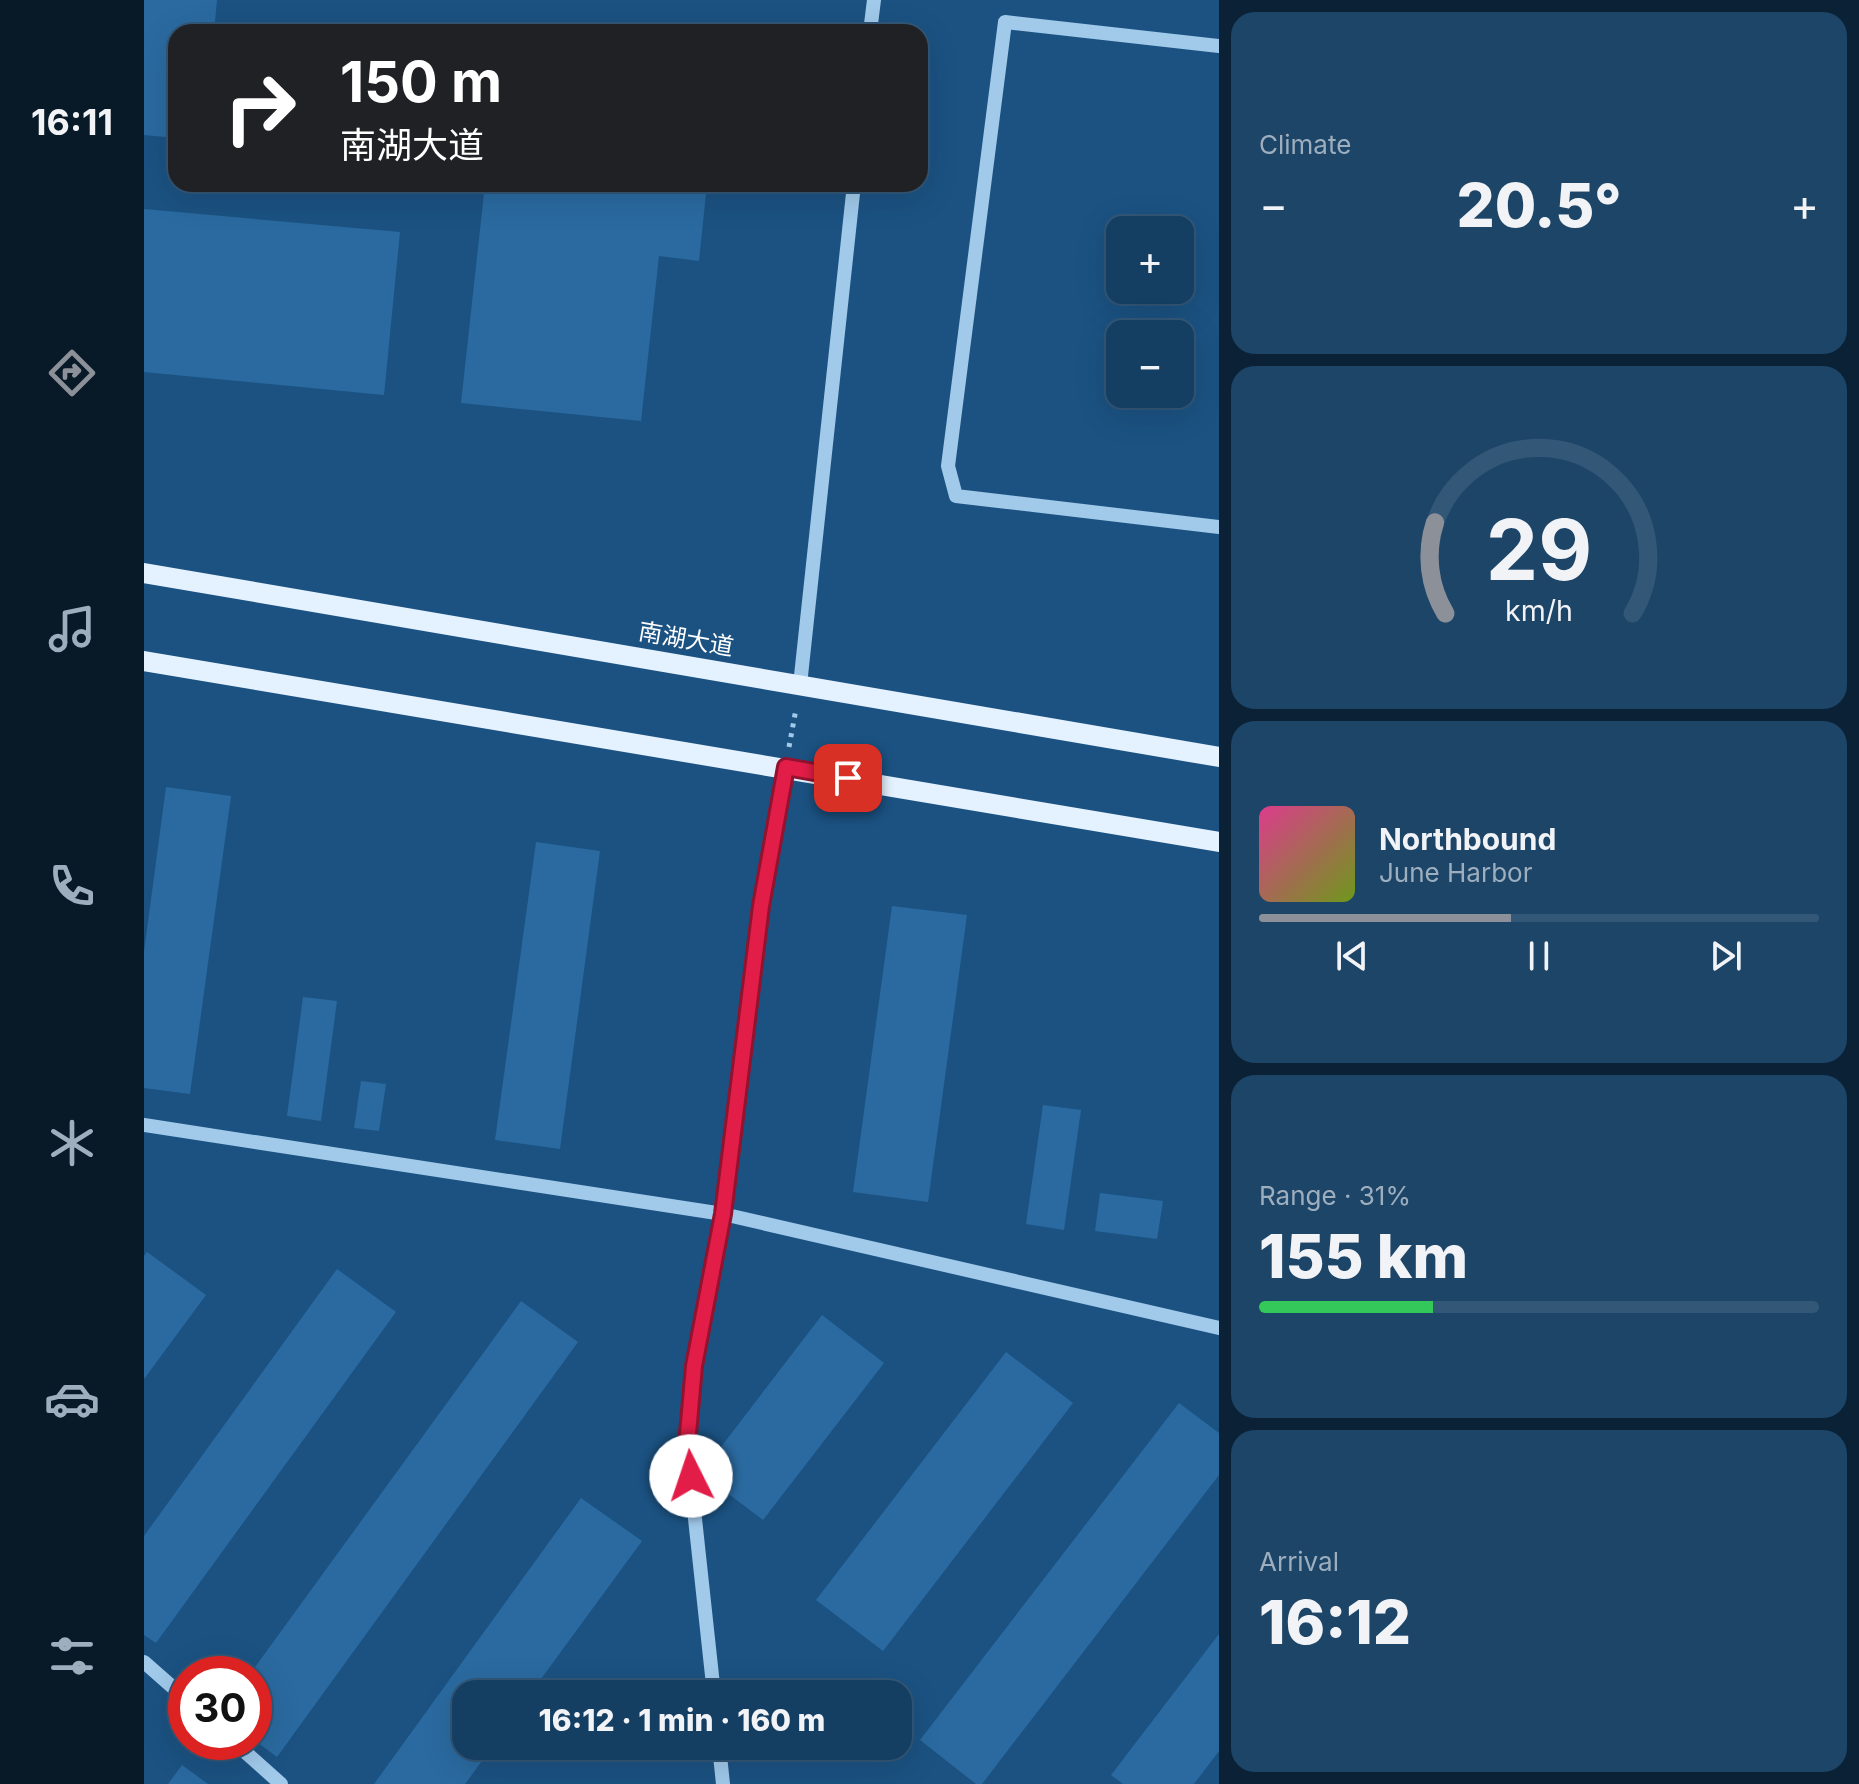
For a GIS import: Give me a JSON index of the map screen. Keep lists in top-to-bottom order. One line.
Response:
{"streets":{"main road":["南湖大道"]},"page":{"tabs":"16:11","tile":["Climate",["Range · 31%","155 km"],["Arrival","16:12"]],"turn":["150 m","南湖大道"],"heat":["−","20.5°","+"],"map_buttons":["+","−"],"song":["Northbound","June Harbor"],"limit":"30","trip":"16:12 · 1 min · 160 m","gauge":["29","km/h"]}}
